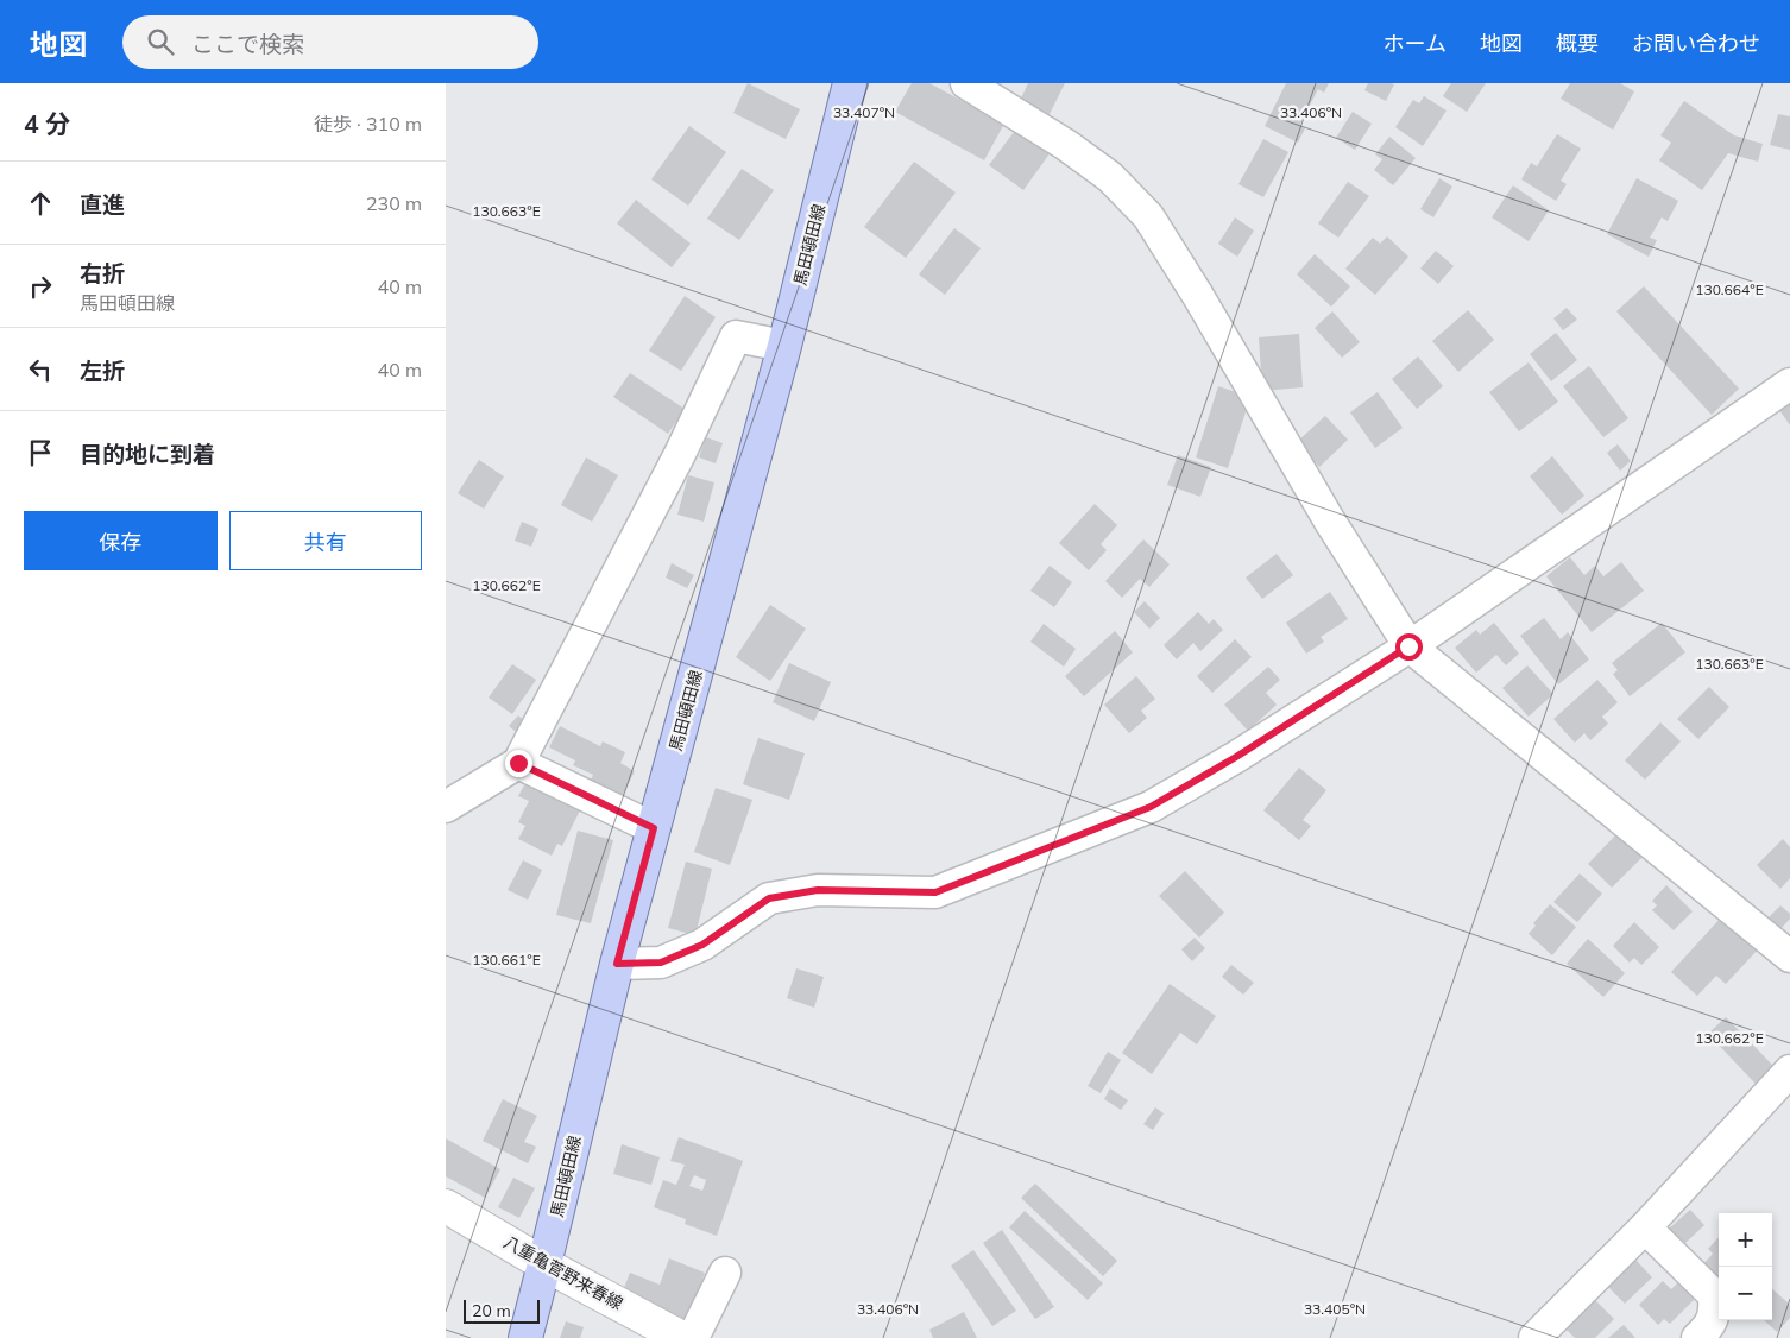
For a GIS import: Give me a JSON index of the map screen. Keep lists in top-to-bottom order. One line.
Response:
{"streets":{"main road":["馬田頓田線","八重亀菅野来春線"]},"crossings":[["馬田頓田線","八重亀菅野来春線"]],"scale_bar":"20 m","page":{"header":"地図","search":"ここで検索","nav":["ホーム","地図","概要","お問い合わせ"],"heading":["4 分","徒歩 · 310 m"],"list":[["直進","230 m"],["右折","馬田頓田線","40 m"],["左折","40 m"],"目的地に到着"],"buttons":["保存","共有"],"map_buttons":["+","−"],"scale":"20 m"},"coordinates":["33.407°N","33.406°N","130.663°E","130.664°E","130.662°E","130.661°E","33.405°N"]}
